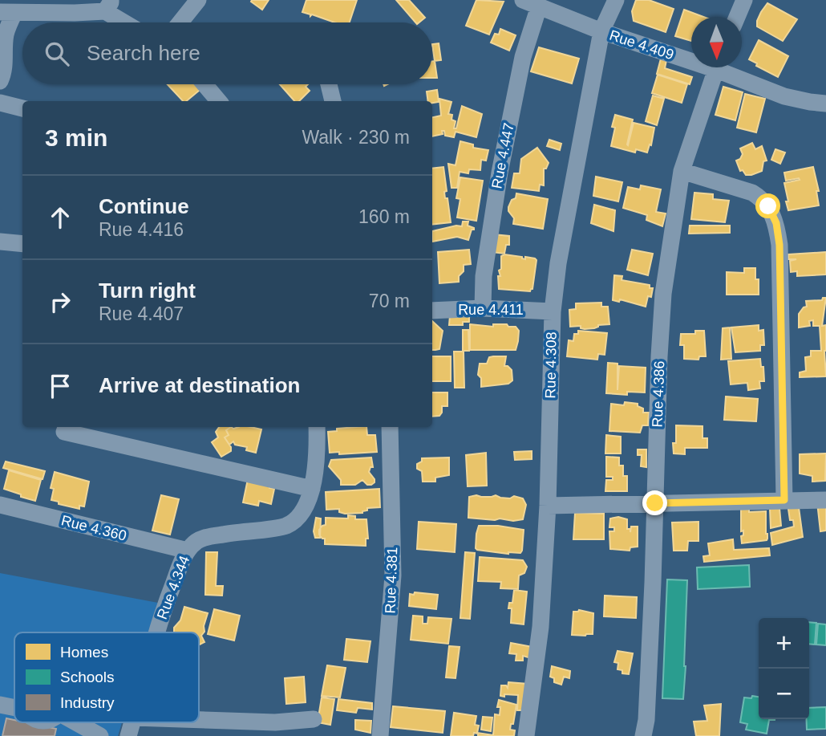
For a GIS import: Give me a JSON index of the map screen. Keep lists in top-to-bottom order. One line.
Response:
{"streets":{"street":["Rue 4.409","Rue 4.447","Rue 4.411","Rue 4.308","Rue 4.386","Rue 4.360","Rue 4.381","Rue 4.344"]},"crossings":[["Rue 4.409","Rue 4.447"],["Rue 4.409","Rue 4.308"],["Rue 4.447","Rue 4.411"],["Rue 4.411","Rue 4.308"],["Rue 4.360","Rue 4.344"]],"legend":["Homes","Schools","Industry"],"north":"bottom","page":{"search":"Search here","heading":["3 min","Walk · 230 m"],"list":[["Continue","Rue 4.416","160 m"],["Turn right","Rue 4.407","70 m"],"Arrive at destination"],"map_buttons":["+","−"]}}
